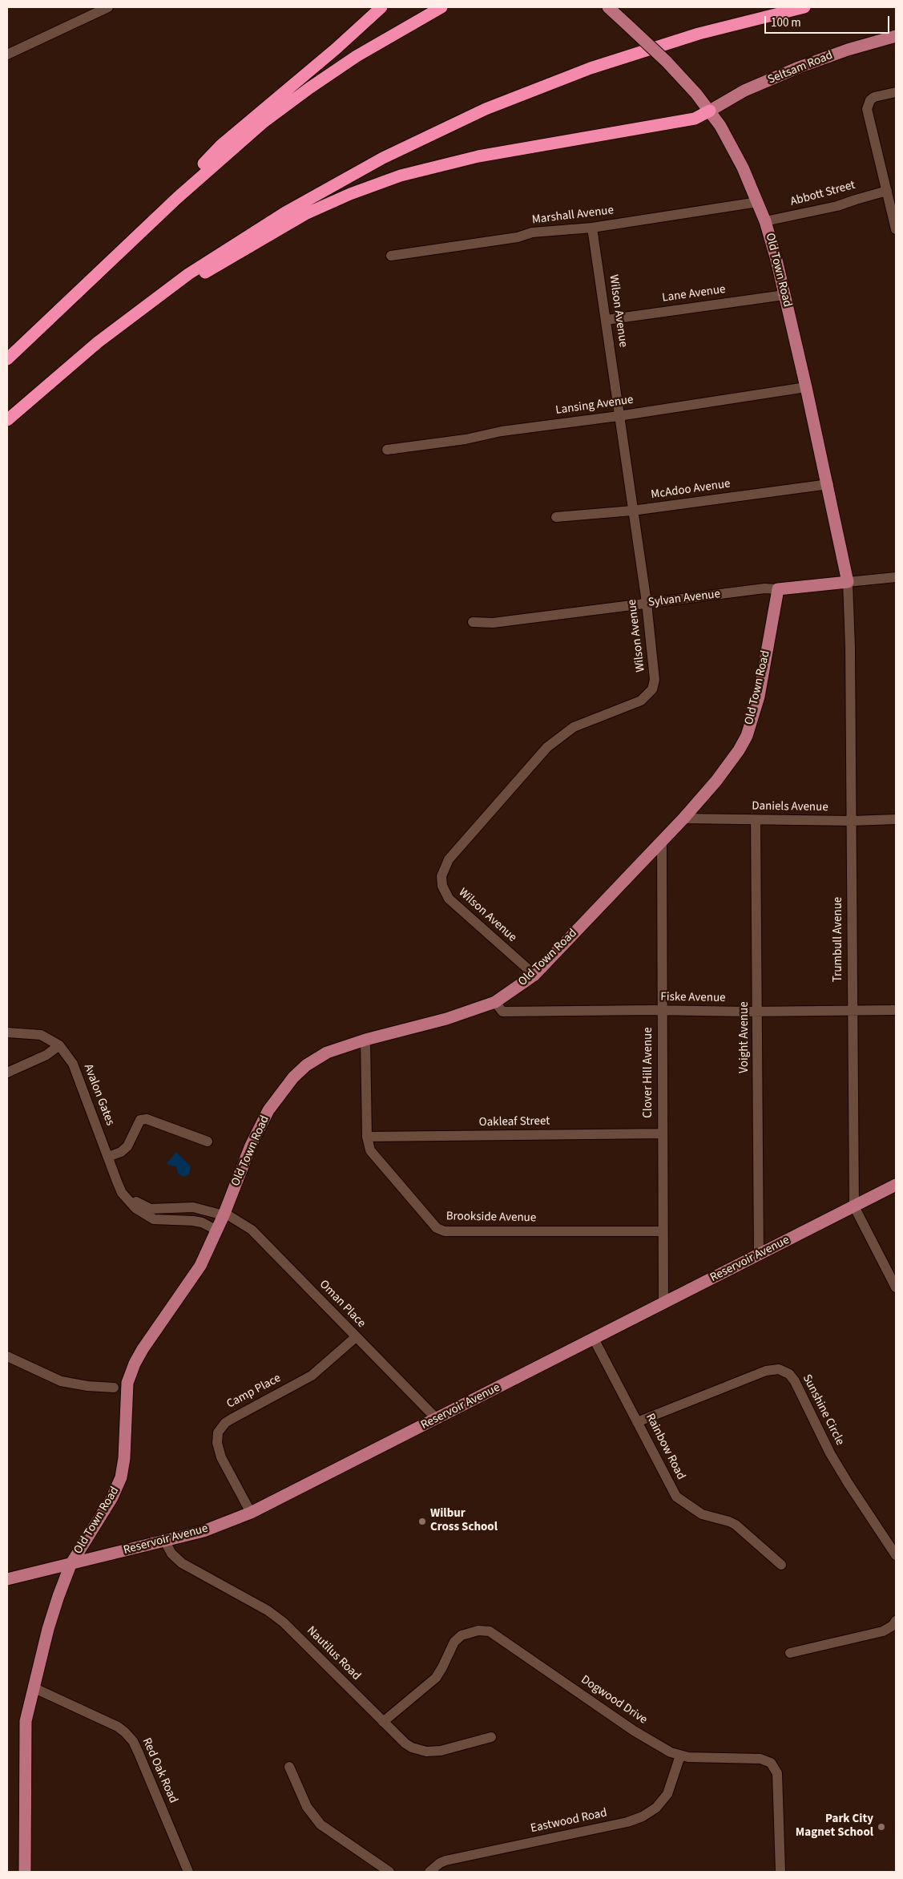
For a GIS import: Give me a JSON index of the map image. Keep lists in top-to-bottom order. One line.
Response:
{"streets":{"main road":["Seltsam Road","Old Town Road","Sylvan Avenue","Reservoir Avenue"],"street":["Abbott Street","Marshall Avenue","Lane Avenue","Wilson Avenue","Lansing Avenue","McAdoo Avenue","Daniels Avenue","Trumbull Avenue","Fiske Avenue","Voight Avenue","Clover Hill Avenue","Avalon Gates","Oakleaf Street","Brookside Avenue","Oman Place","Camp Place","Sunshine Circle","Rainbow Road","Nautilus Road","Dogwood Drive","Red Oak Road","Eastwood Road"]},"crossings":[["Seltsam Road","Old Town Road"],["Abbott Street","Old Town Road"],["Marshall Avenue","Old Town Road"],["Marshall Avenue","Wilson Avenue"],["Old Town Road","Lane Avenue"],["Old Town Road","Wilson Avenue"],["Old Town Road","Lansing Avenue"],["Old Town Road","McAdoo Avenue"],["Old Town Road","Sylvan Avenue"],["Old Town Road","Daniels Avenue"],["Old Town Road","Trumbull Avenue"],["Old Town Road","Fiske Avenue"],["Old Town Road","Clover Hill Avenue"],["Old Town Road","Avalon Gates"],["Old Town Road","Brookside Avenue"],["Old Town Road","Reservoir Avenue"],["Old Town Road","Oman Place"],["Old Town Road","Red Oak Road"],["Lane Avenue","Wilson Avenue"],["Wilson Avenue","Lansing Avenue"],["Wilson Avenue","McAdoo Avenue"],["Wilson Avenue","Sylvan Avenue"],["Sylvan Avenue","Trumbull Avenue"],["Daniels Avenue","Trumbull Avenue"],["Daniels Avenue","Voight Avenue"],["Trumbull Avenue","Fiske Avenue"],["Trumbull Avenue","Reservoir Avenue"],["Fiske Avenue","Voight Avenue"],["Fiske Avenue","Clover Hill Avenue"],["Voight Avenue","Reservoir Avenue"],["Clover Hill Avenue","Oakleaf Street"],["Clover Hill Avenue","Brookside Avenue"],["Clover Hill Avenue","Reservoir Avenue"],["Avalon Gates","Oman Place"],["Oakleaf Street","Brookside Avenue"],["Reservoir Avenue","Oman Place"],["Reservoir Avenue","Camp Place"],["Reservoir Avenue","Rainbow Road"],["Reservoir Avenue","Nautilus Road"],["Oman Place","Camp Place"],["Sunshine Circle","Rainbow Road"],["Nautilus Road","Dogwood Drive"],["Dogwood Drive","Eastwood Road"]],"places":["Wilbur Cross School","Park City Magnet School"],"scale_bar":"100 m"}
